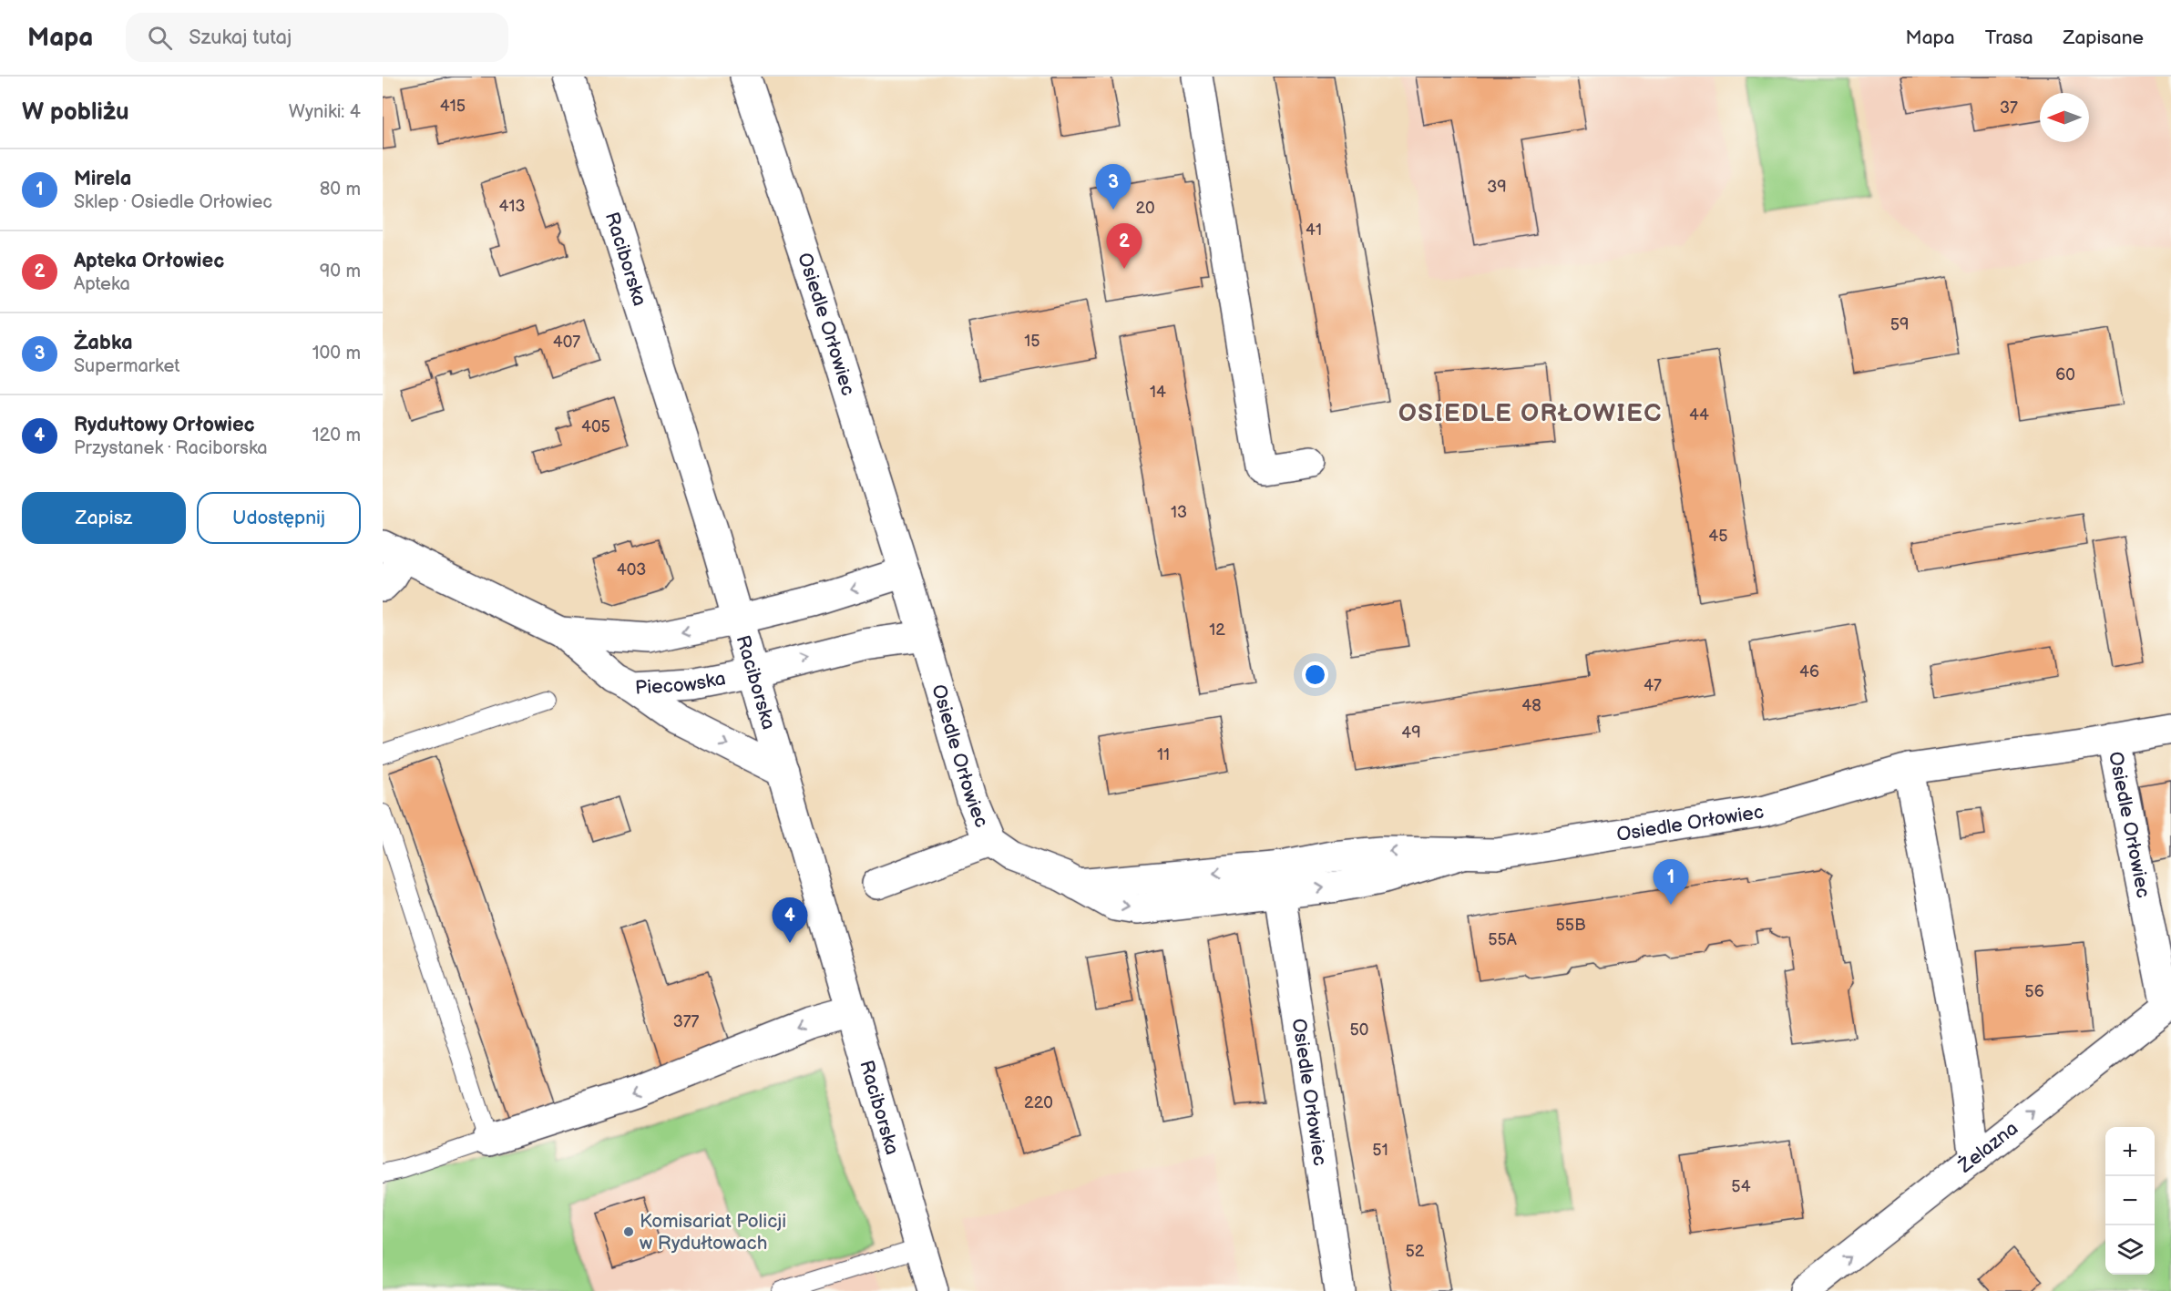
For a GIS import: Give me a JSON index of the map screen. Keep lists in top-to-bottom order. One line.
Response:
{"streets":{"street":["Raciborska","Osiedle Orłowiec","Piecowska","Żelazna"]},"crossings":[["Raciborska","Piecowska"],["Osiedle Orłowiec","Żelazna"]],"one_way":["Żelazna"],"districts":["OSIEDLE ORŁOWIEC"],"places":["Komisariat Policji w Rydułtowach"],"house_numbers":["415","37","39","413","20","41","59","15","407","60","14","44","405","13","45","403","12","46","47","48","49","11","55B","55A","56","377","50","220","51","54","52"],"north":"left","page":{"header":"Mapa","search":"Szukaj tutaj","nav":["Mapa","Trasa","Zapisane"],"heading":["W pobliżu","Wyniki: 4"],"list":[{"mark":"1","name":"Mirela","note":"Sklep · Osiedle Orłowiec","value":"80 m"},{"mark":"2","name":"Apteka Orłowiec","note":"Apteka","value":"90 m"},{"mark":"3","name":"Żabka","note":"Supermarket","value":"100 m"},{"mark":"4","name":"Rydułtowy Orłowiec","note":"Przystanek · Raciborska","value":"120 m"}],"pins":["3","2","1","4"],"buttons":["Zapisz","Udostępnij"],"map_buttons":["+","−"]}}
